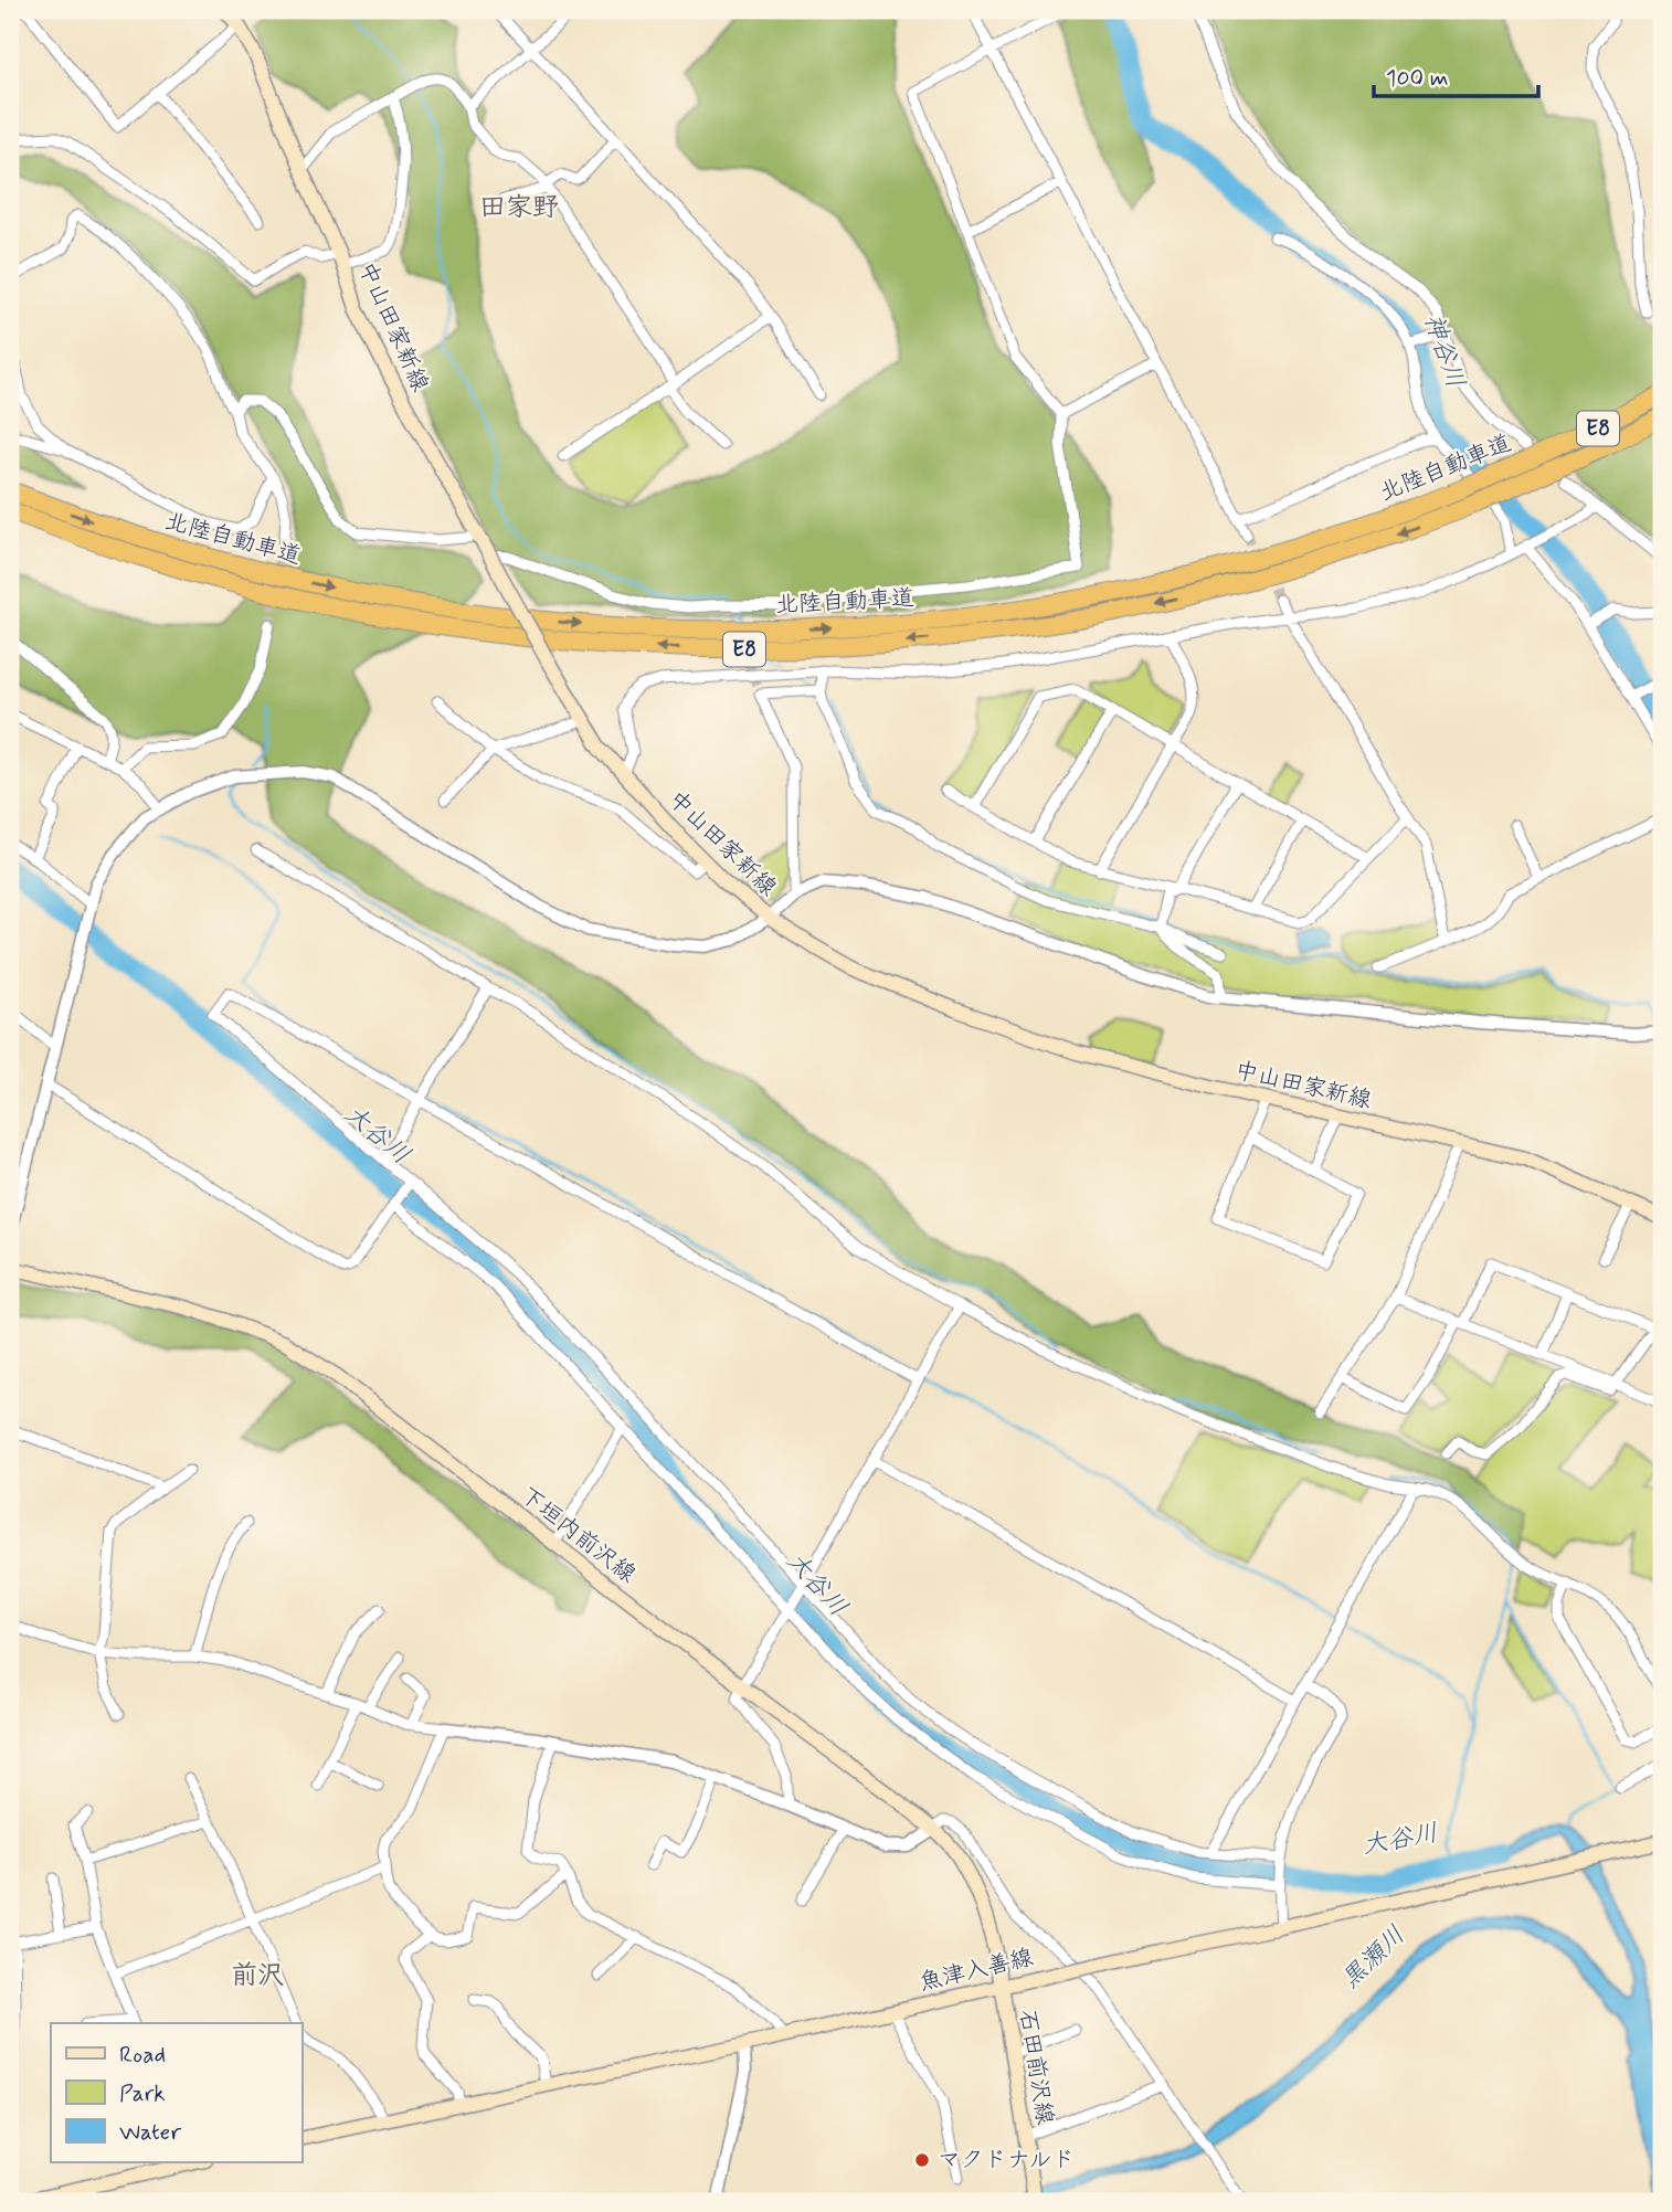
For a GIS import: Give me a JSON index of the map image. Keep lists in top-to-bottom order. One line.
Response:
{"streets":{"highway":["E8","北陸自動車道"],"main road":["中山田家新線","下垣内前沢線","魚津入善線","石田前沢線"]},"crossings":[["下垣内前沢線","魚津入善線"],["下垣内前沢線","石田前沢線"],["魚津入善線","石田前沢線"]],"districts":["田家野","前沢"],"water":["神谷川","大谷川","黒瀬川"],"places":["マクドナルド"],"legend":["Road","Park","Water"],"scale_bar":"100 m"}
